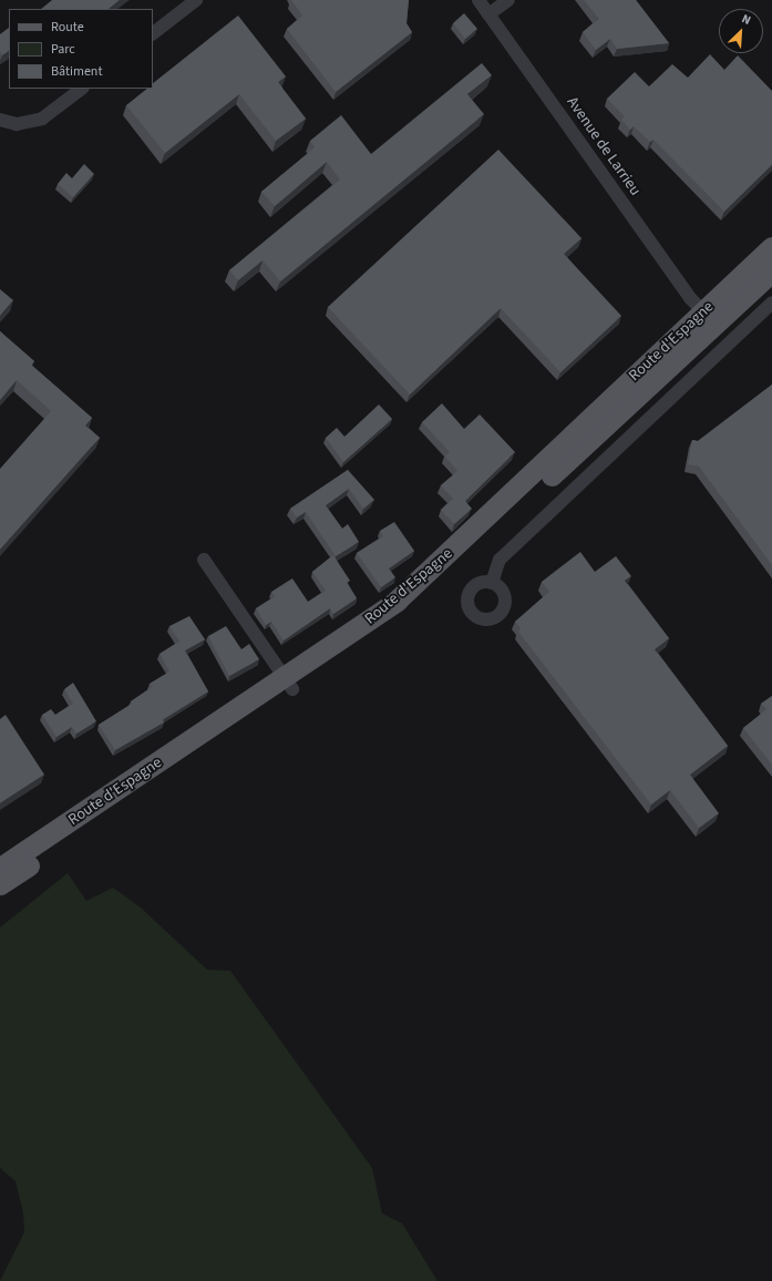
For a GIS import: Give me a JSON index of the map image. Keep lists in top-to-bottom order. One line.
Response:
{"streets":{"main road":["Route d'Espagne"],"street":["Avenue de Larrieu"]},"crossings":[["Avenue de Larrieu","Route d'Espagne"]],"legend":["Route","Parc","Bâtiment"],"north":"top right"}
